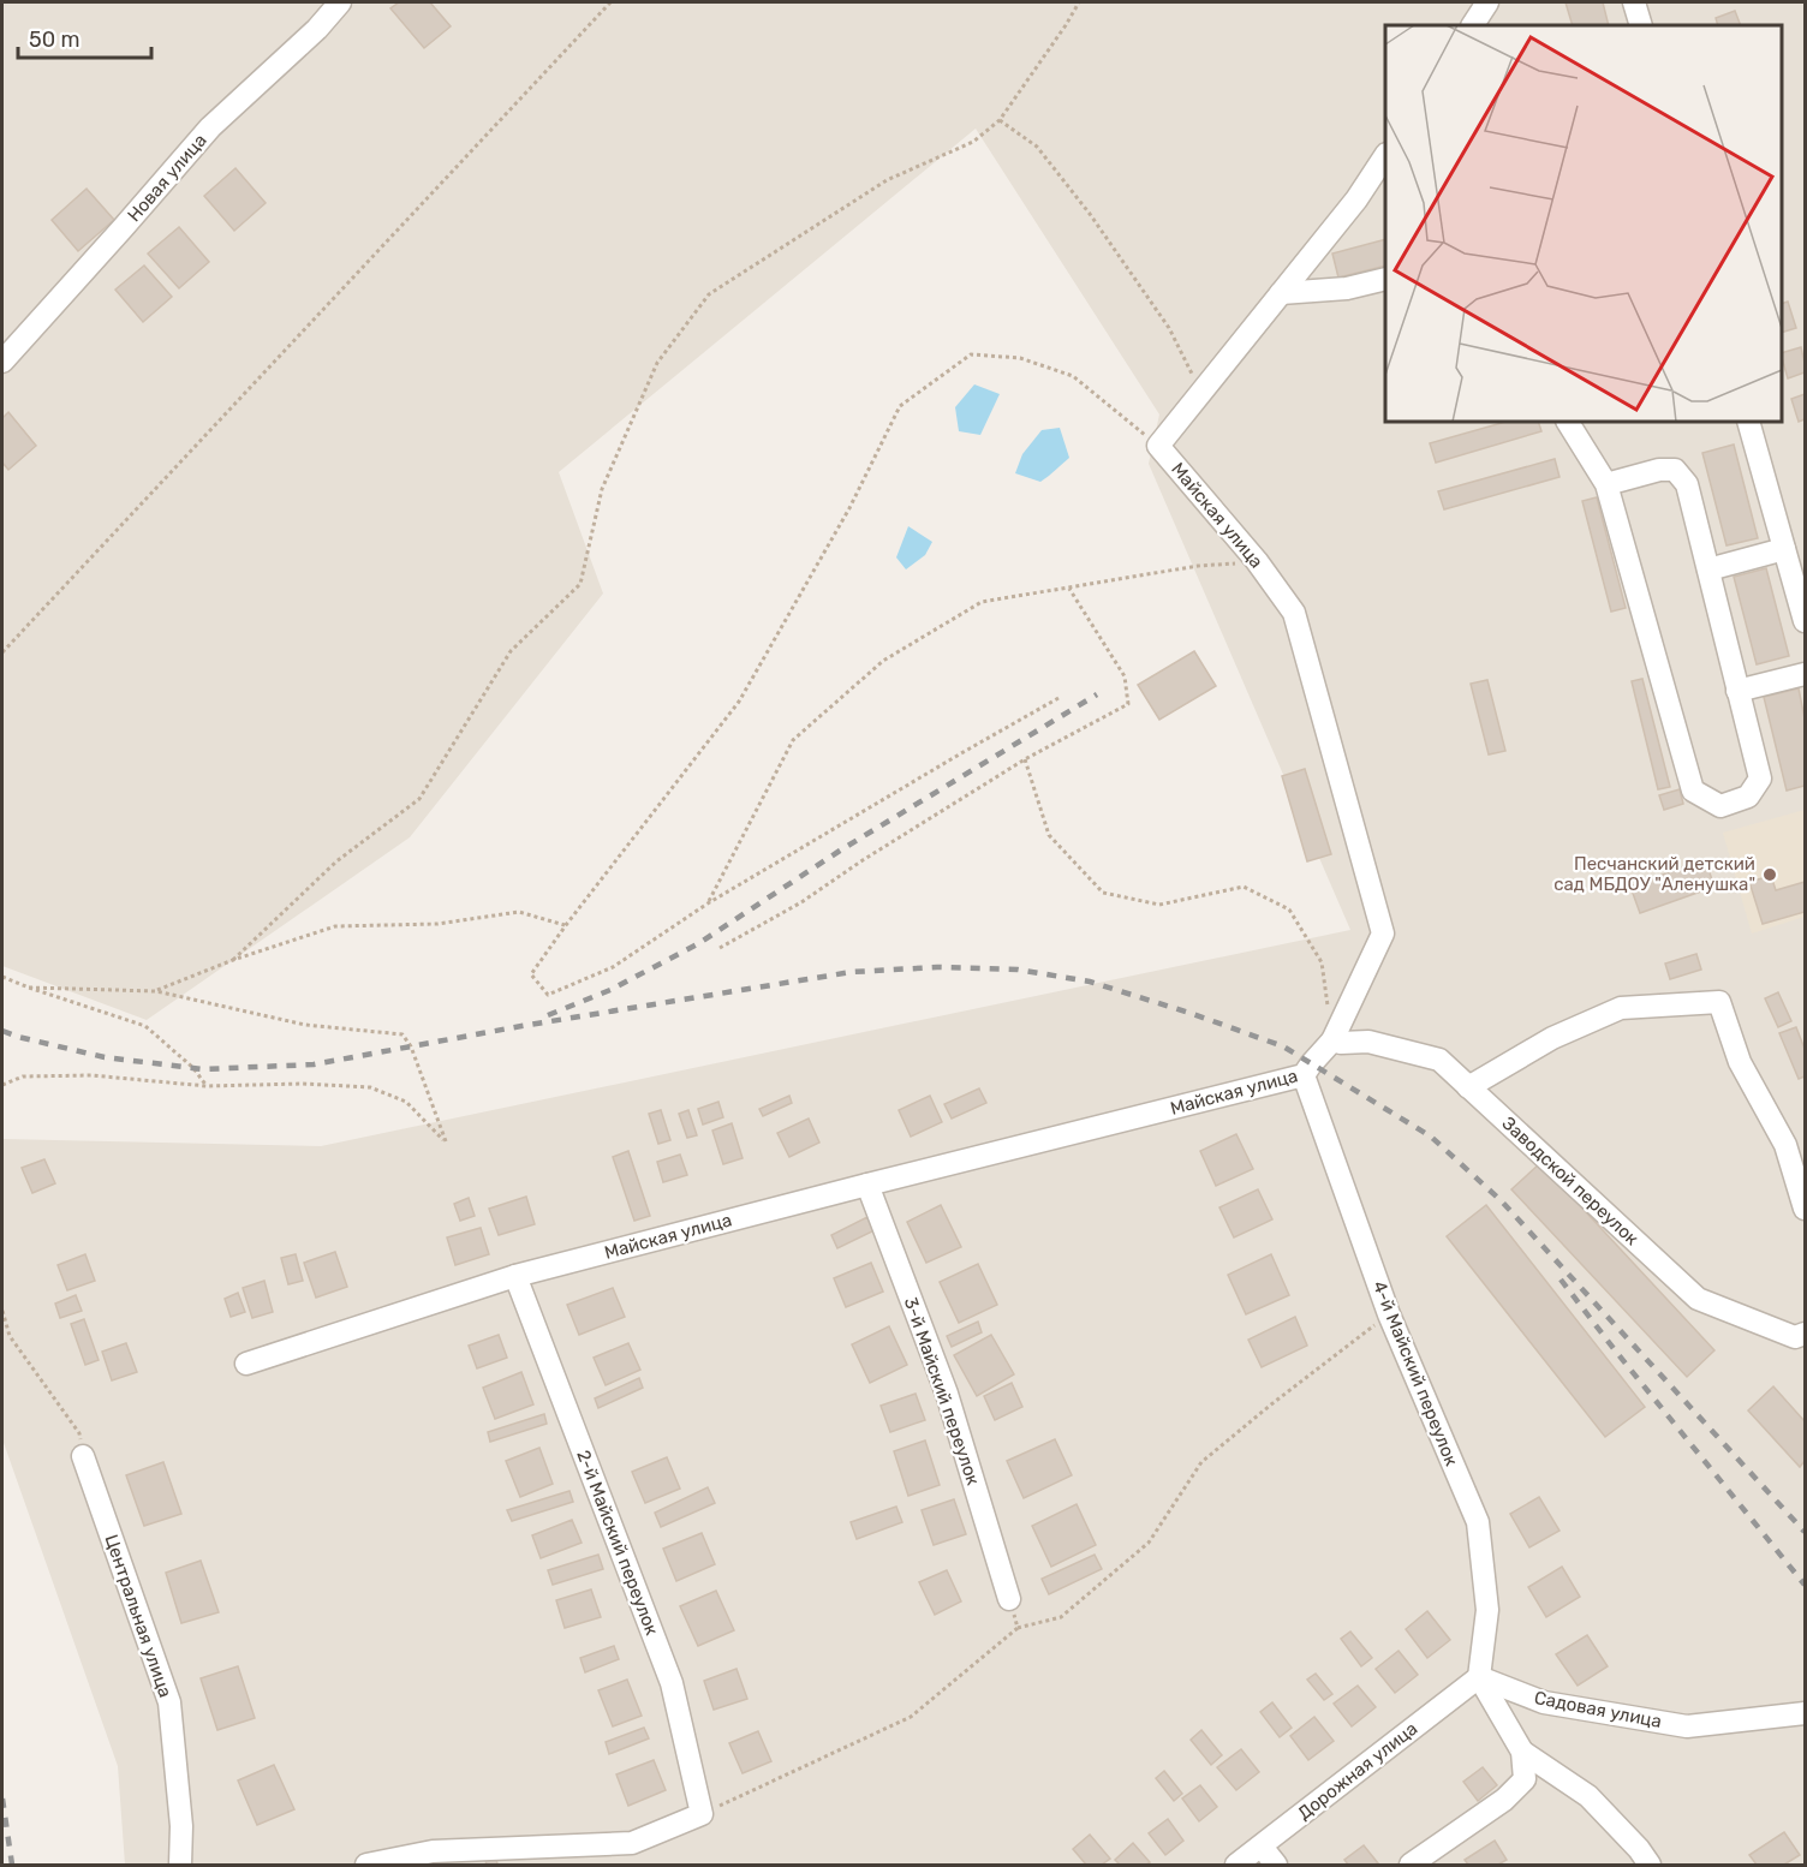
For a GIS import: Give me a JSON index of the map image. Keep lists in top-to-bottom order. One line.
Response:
{"streets":{"street":["Новая улица","Майская улица","Заводской переулок","4-й Майский переулок","3-й Майский переулок","2-й Майский переулок","Центральная улица","Садовая улица","Дорожная улица"]},"crossings":[["Майская улица","Заводской переулок"],["Майская улица","4-й Майский переулок"],["Майская улица","3-й Майский переулок"],["Майская улица","2-й Майский переулок"],["4-й Майский переулок","Садовая улица"],["4-й Майский переулок","Дорожная улица"],["Садовая улица","Дорожная улица"]],"places":["Песчанский детский сад МБДОУ \"Аленушка\""],"scale_bar":"50 m"}
